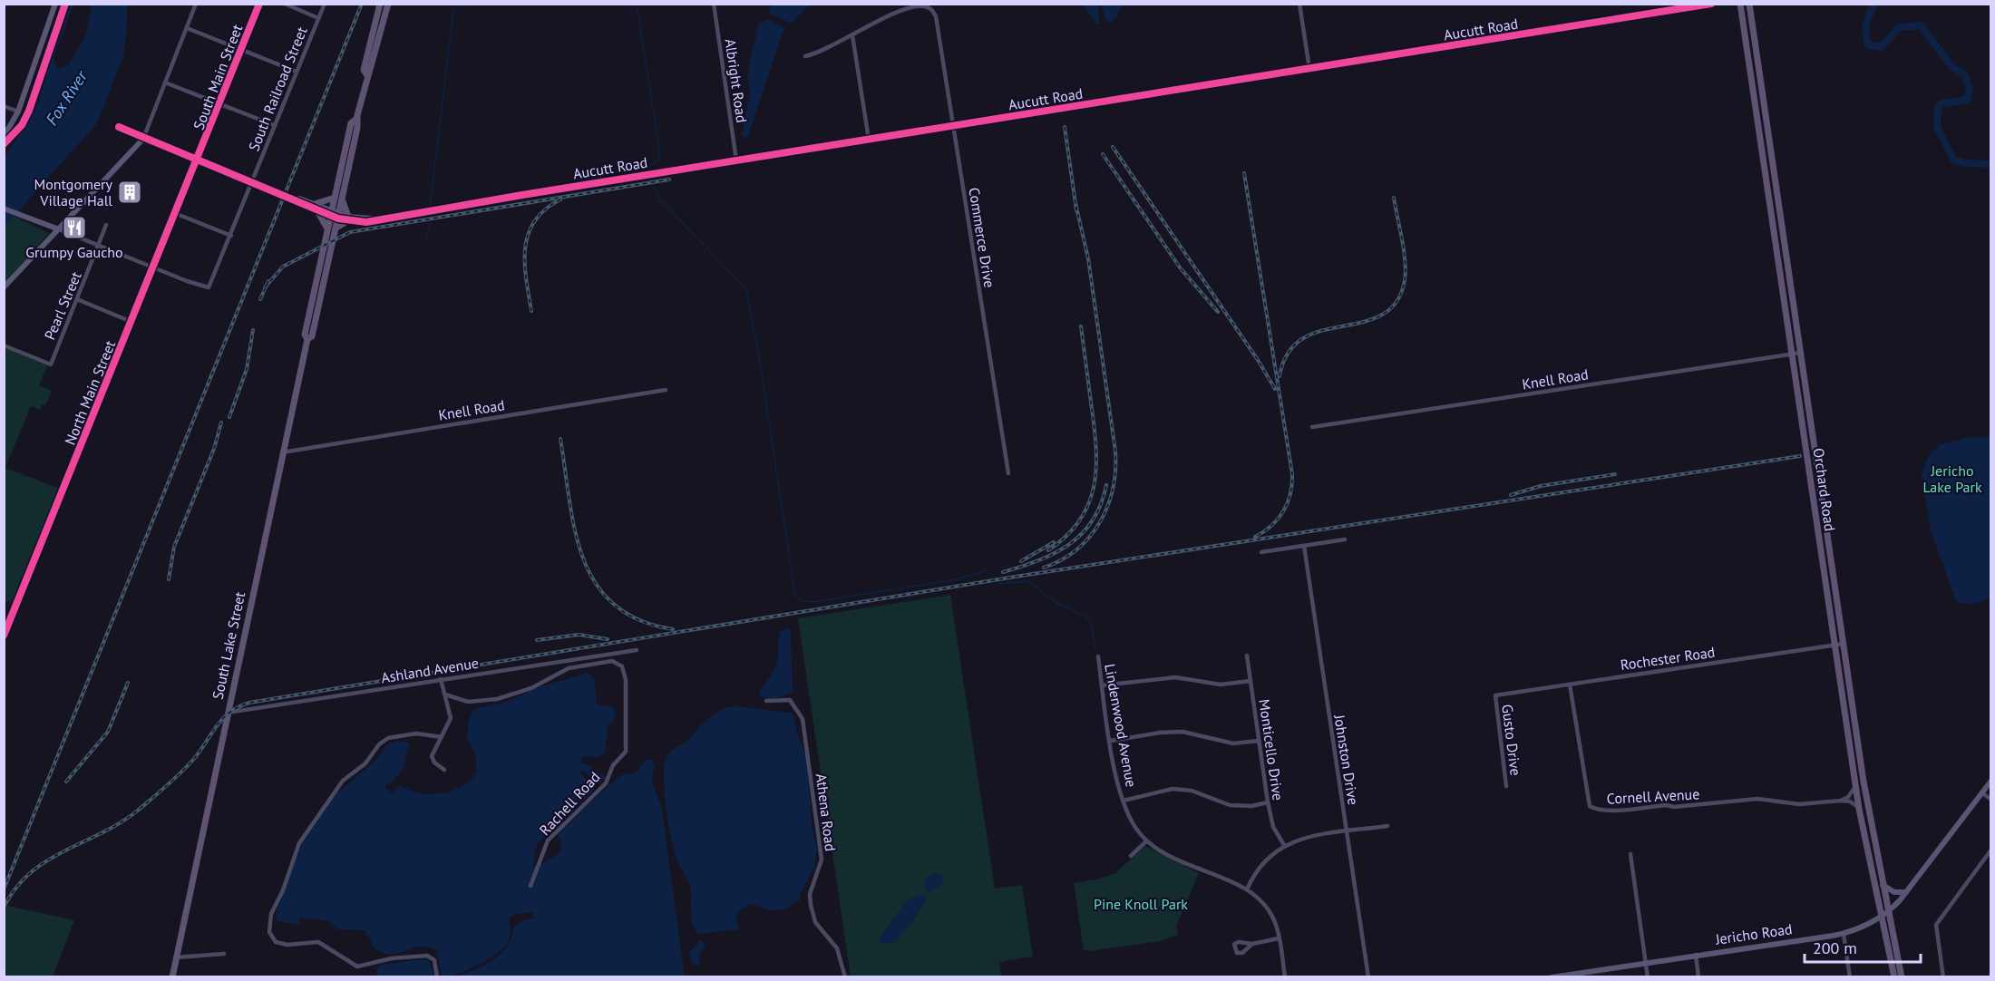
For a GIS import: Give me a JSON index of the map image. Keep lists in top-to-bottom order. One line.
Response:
{"streets":{"main road":["Orchard Road","South Lake Street"],"street":["Aucutt Road","South Main Street","Albright Road","South Railroad Street","Commerce Drive","Pearl Street","Knell Road","North Main Street","Rochester Road","Ashland Avenue","Lindenwood Avenue","Gusto Drive","Monticello Drive","Johnston Drive","Cornell Avenue","Rachell Road","Athena Road","Jericho Road"]},"crossings":[["Aucutt Road","South Main Street"],["Aucutt Road","Albright Road"],["Aucutt Road","South Railroad Street"],["Aucutt Road","Commerce Drive"],["Aucutt Road","North Main Street"],["Aucutt Road","South Lake Street"],["South Main Street","North Main Street"],["South Railroad Street","North Main Street"],["Knell Road","Orchard Road"],["Knell Road","South Lake Street"],["Orchard Road","Rochester Road"],["Orchard Road","Cornell Avenue"],["Orchard Road","Jericho Road"],["South Lake Street","Ashland Avenue"],["Rochester Road","Gusto Drive"],["Rochester Road","Cornell Avenue"]],"water":["Fox River"],"parks":["Jericho Lake Park","Pine Knoll Park"],"places":{"building":["Montgomery Village Hall"],"restaurant":["Grumpy Gaucho"]},"scale_bar":"200 m"}
